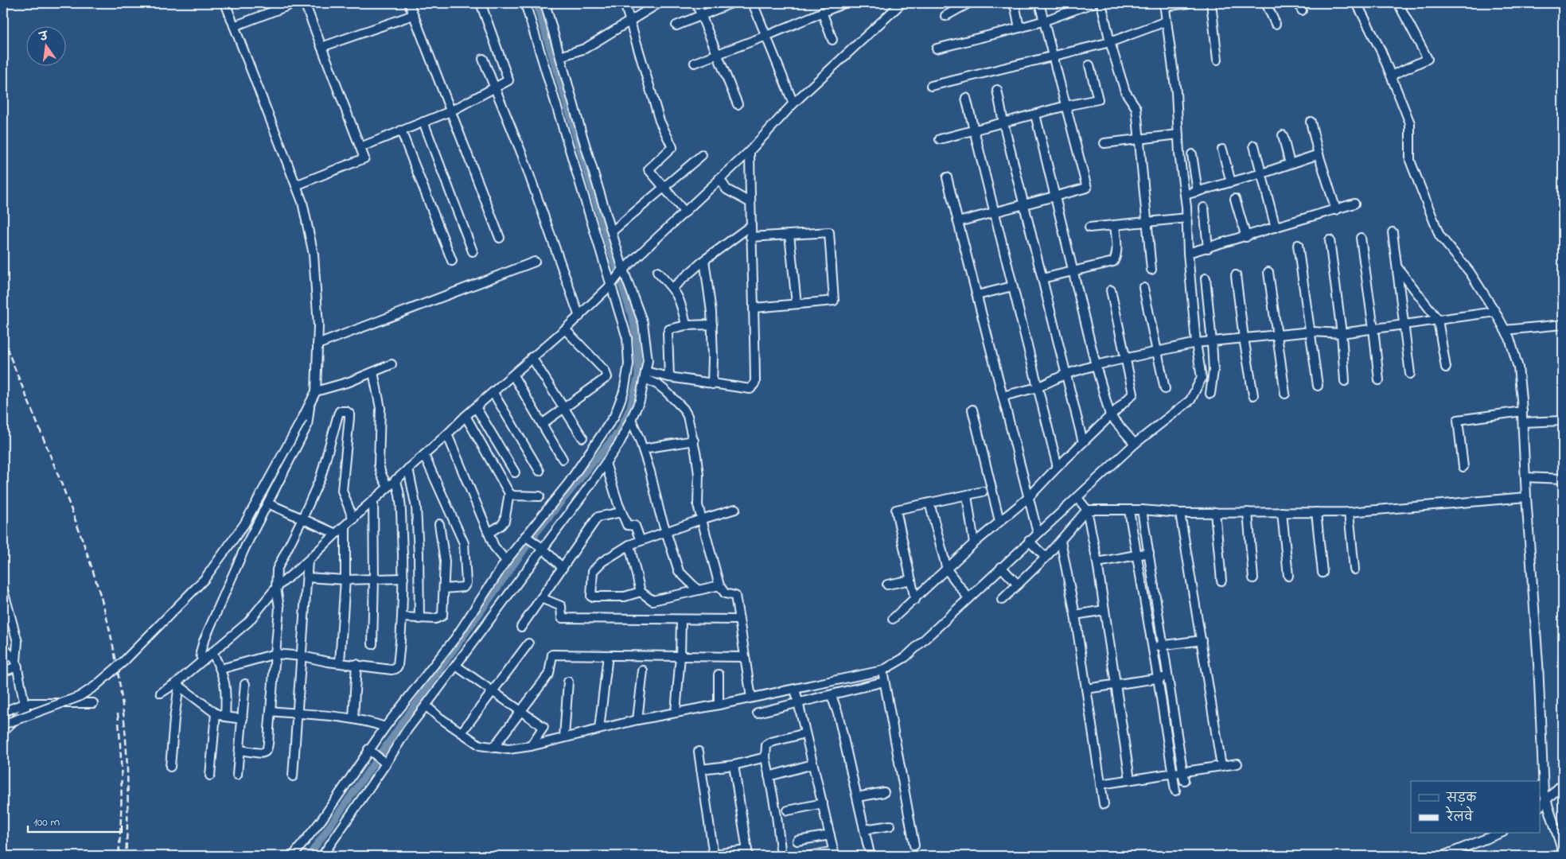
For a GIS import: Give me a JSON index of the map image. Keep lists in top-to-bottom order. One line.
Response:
{"legend":["सड़क","रेलवे"],"scale_bar":"100 m","north":"top"}
